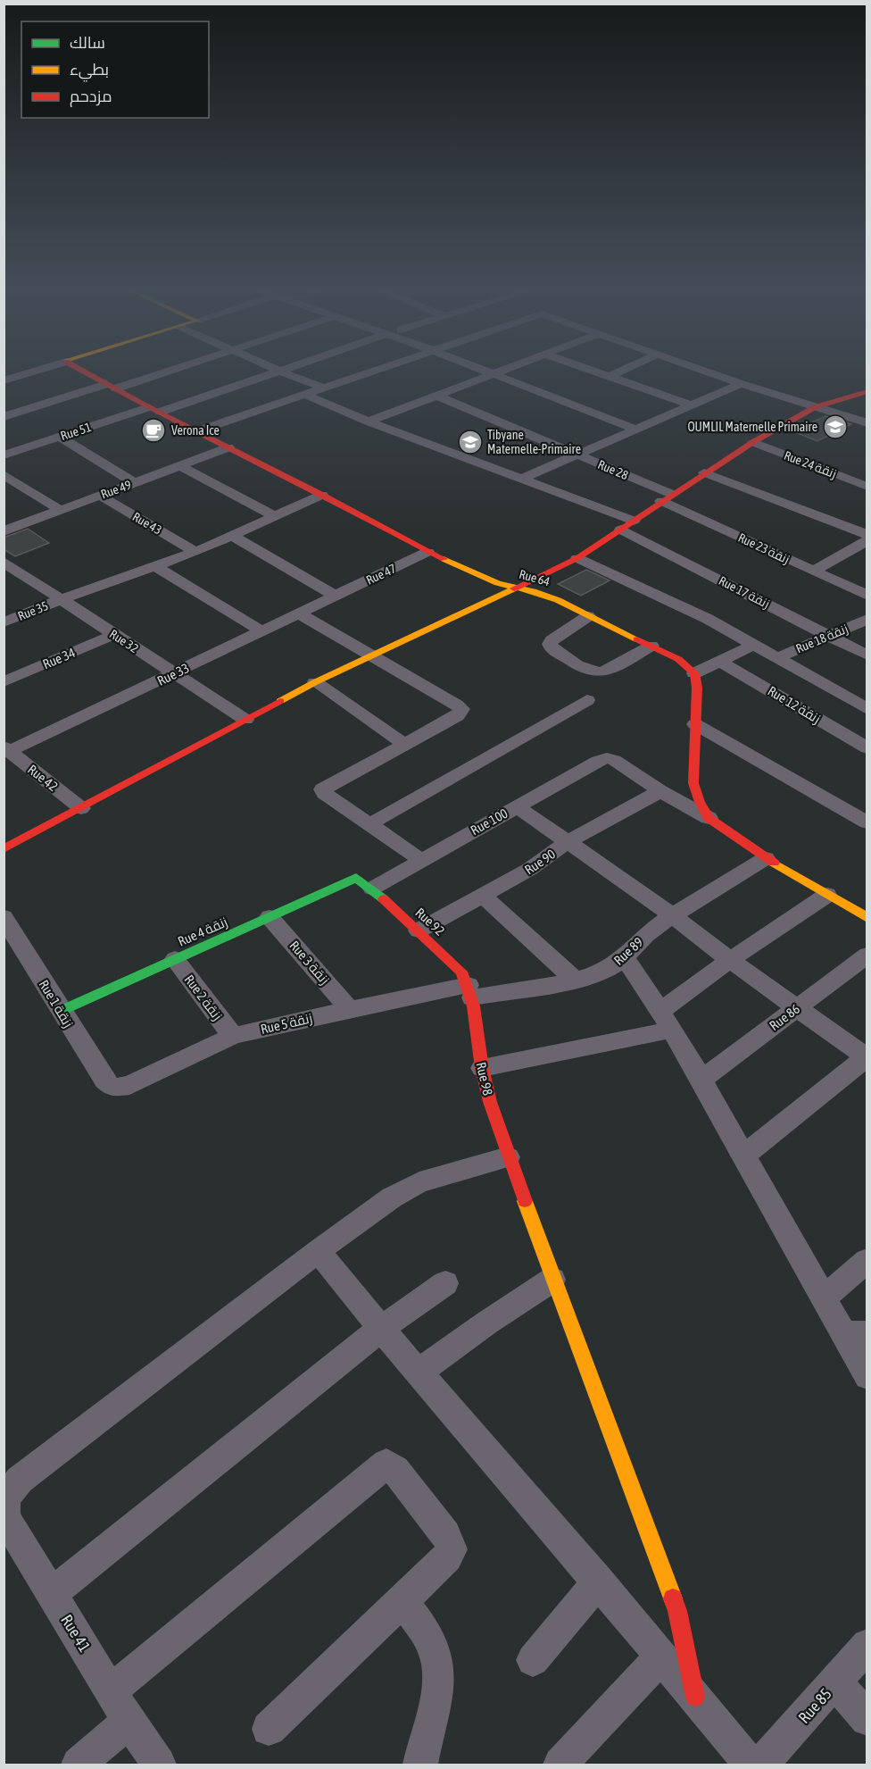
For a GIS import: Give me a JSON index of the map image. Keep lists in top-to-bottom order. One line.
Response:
{"streets":{"street":["Rue 51","Rue 24 زنقة","Rue 28","Rue 49","Rue 43","Rue 23 زنقة","Rue 47","Rue 64","Rue 17 زنقة","Rue 35","Rue 18 زنقة","Rue 32","Rue 34","Rue 33","Rue 12 زنقة","Rue 42","Rue 100","Rue 90","Rue 92","Rue 4 زنقة","Rue 89","Rue 3 زنقة","Rue 2 زنقة","Rue 1 زنقة","Rue 86","Rue 5 زنقة","Rue 98","Rue 41","Rue 85"]},"crossings":[["Rue 51","Rue 64"],["Rue 28","Rue 23 زنقة"],["Rue 49","Rue 43"],["Rue 49","Rue 64"],["Rue 43","Rue 35"],["Rue 47","Rue 64"],["Rue 47","Rue 33"],["Rue 64","Rue 35"],["Rue 17 زنقة","Rue 18 زنقة"],["Rue 35","Rue 32"],["Rue 32","Rue 34"],["Rue 32","Rue 33"],["Rue 33","Rue 42"],["Rue 100","Rue 90"],["Rue 100","Rue 92"],["Rue 100","Rue 4 زنقة"],["Rue 90","Rue 92"],["Rue 92","Rue 4 زنقة"],["Rue 92","Rue 89"],["Rue 92","Rue 5 زنقة"],["Rue 92","Rue 98"],["Rue 4 زنقة","Rue 3 زنقة"],["Rue 4 زنقة","Rue 2 زنقة"],["Rue 4 زنقة","Rue 1 زنقة"],["Rue 89","Rue 5 زنقة"],["Rue 89","Rue 98"],["Rue 3 زنقة","Rue 5 زنقة"],["Rue 2 زنقة","Rue 5 زنقة"],["Rue 1 زنقة","Rue 5 زنقة"],["Rue 5 زنقة","Rue 98"]],"places":{"school or university":["OUMLIL Maternelle Primaire","Tibyane Maternelle-Primaire"],"cafe":["Verona Ice"]},"legend":["سالك","بطيء","مزدحم"]}
